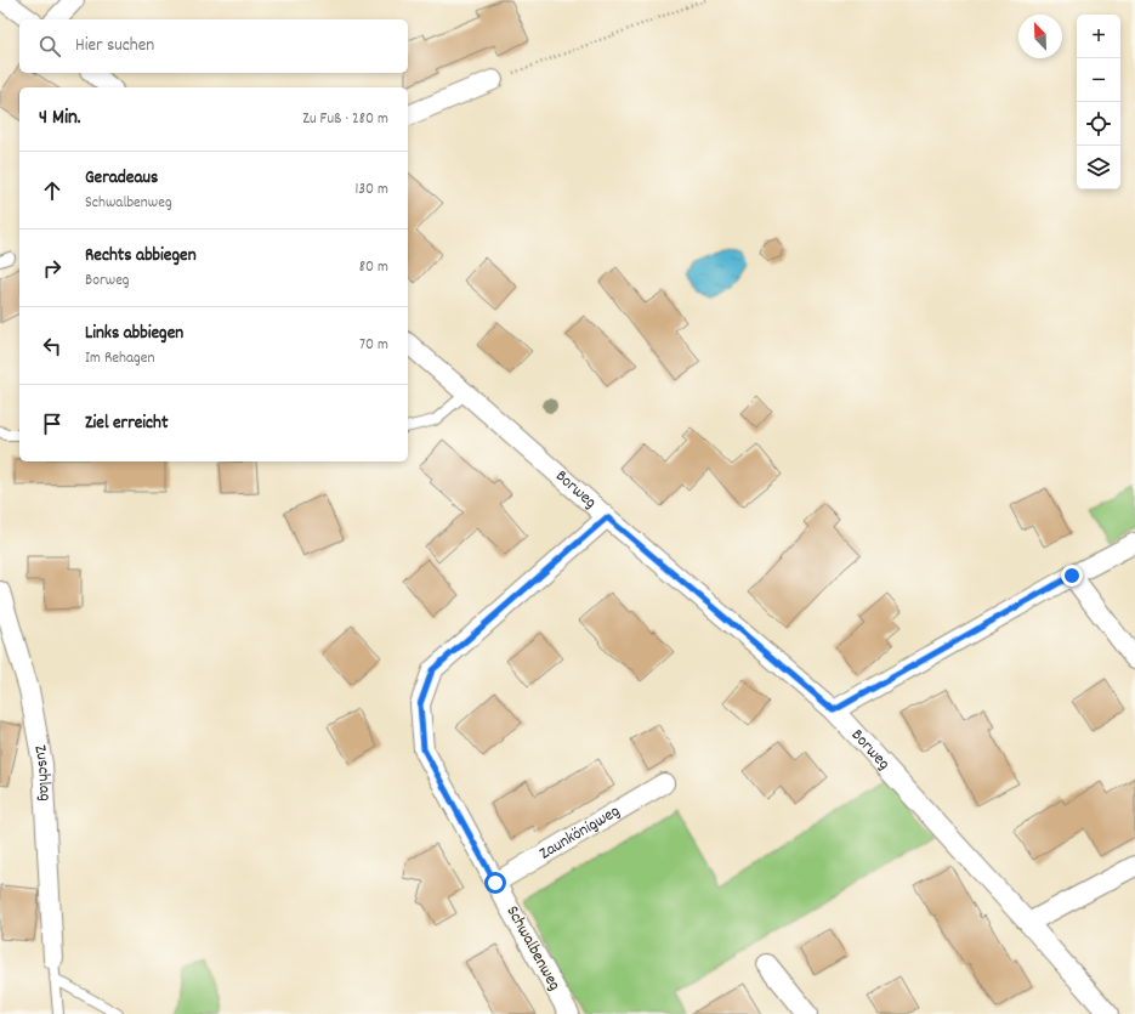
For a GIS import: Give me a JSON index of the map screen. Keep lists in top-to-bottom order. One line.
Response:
{"streets":{"street":["Borweg","Zuschlag","Zaunkönigweg","Schwalbenweg"]},"crossings":[["Borweg","Schwalbenweg"],["Zaunkönigweg","Schwalbenweg"]],"north":"top left","page":{"map_buttons":["+","−"],"search":"Hier suchen","heading":["4 Min.","Zu Fuß · 280 m"],"list":[["Geradeaus","Schwalbenweg","130 m"],["Rechts abbiegen","Borweg","80 m"],["Links abbiegen","Im Rehagen","70 m"],"Ziel erreicht"]}}
